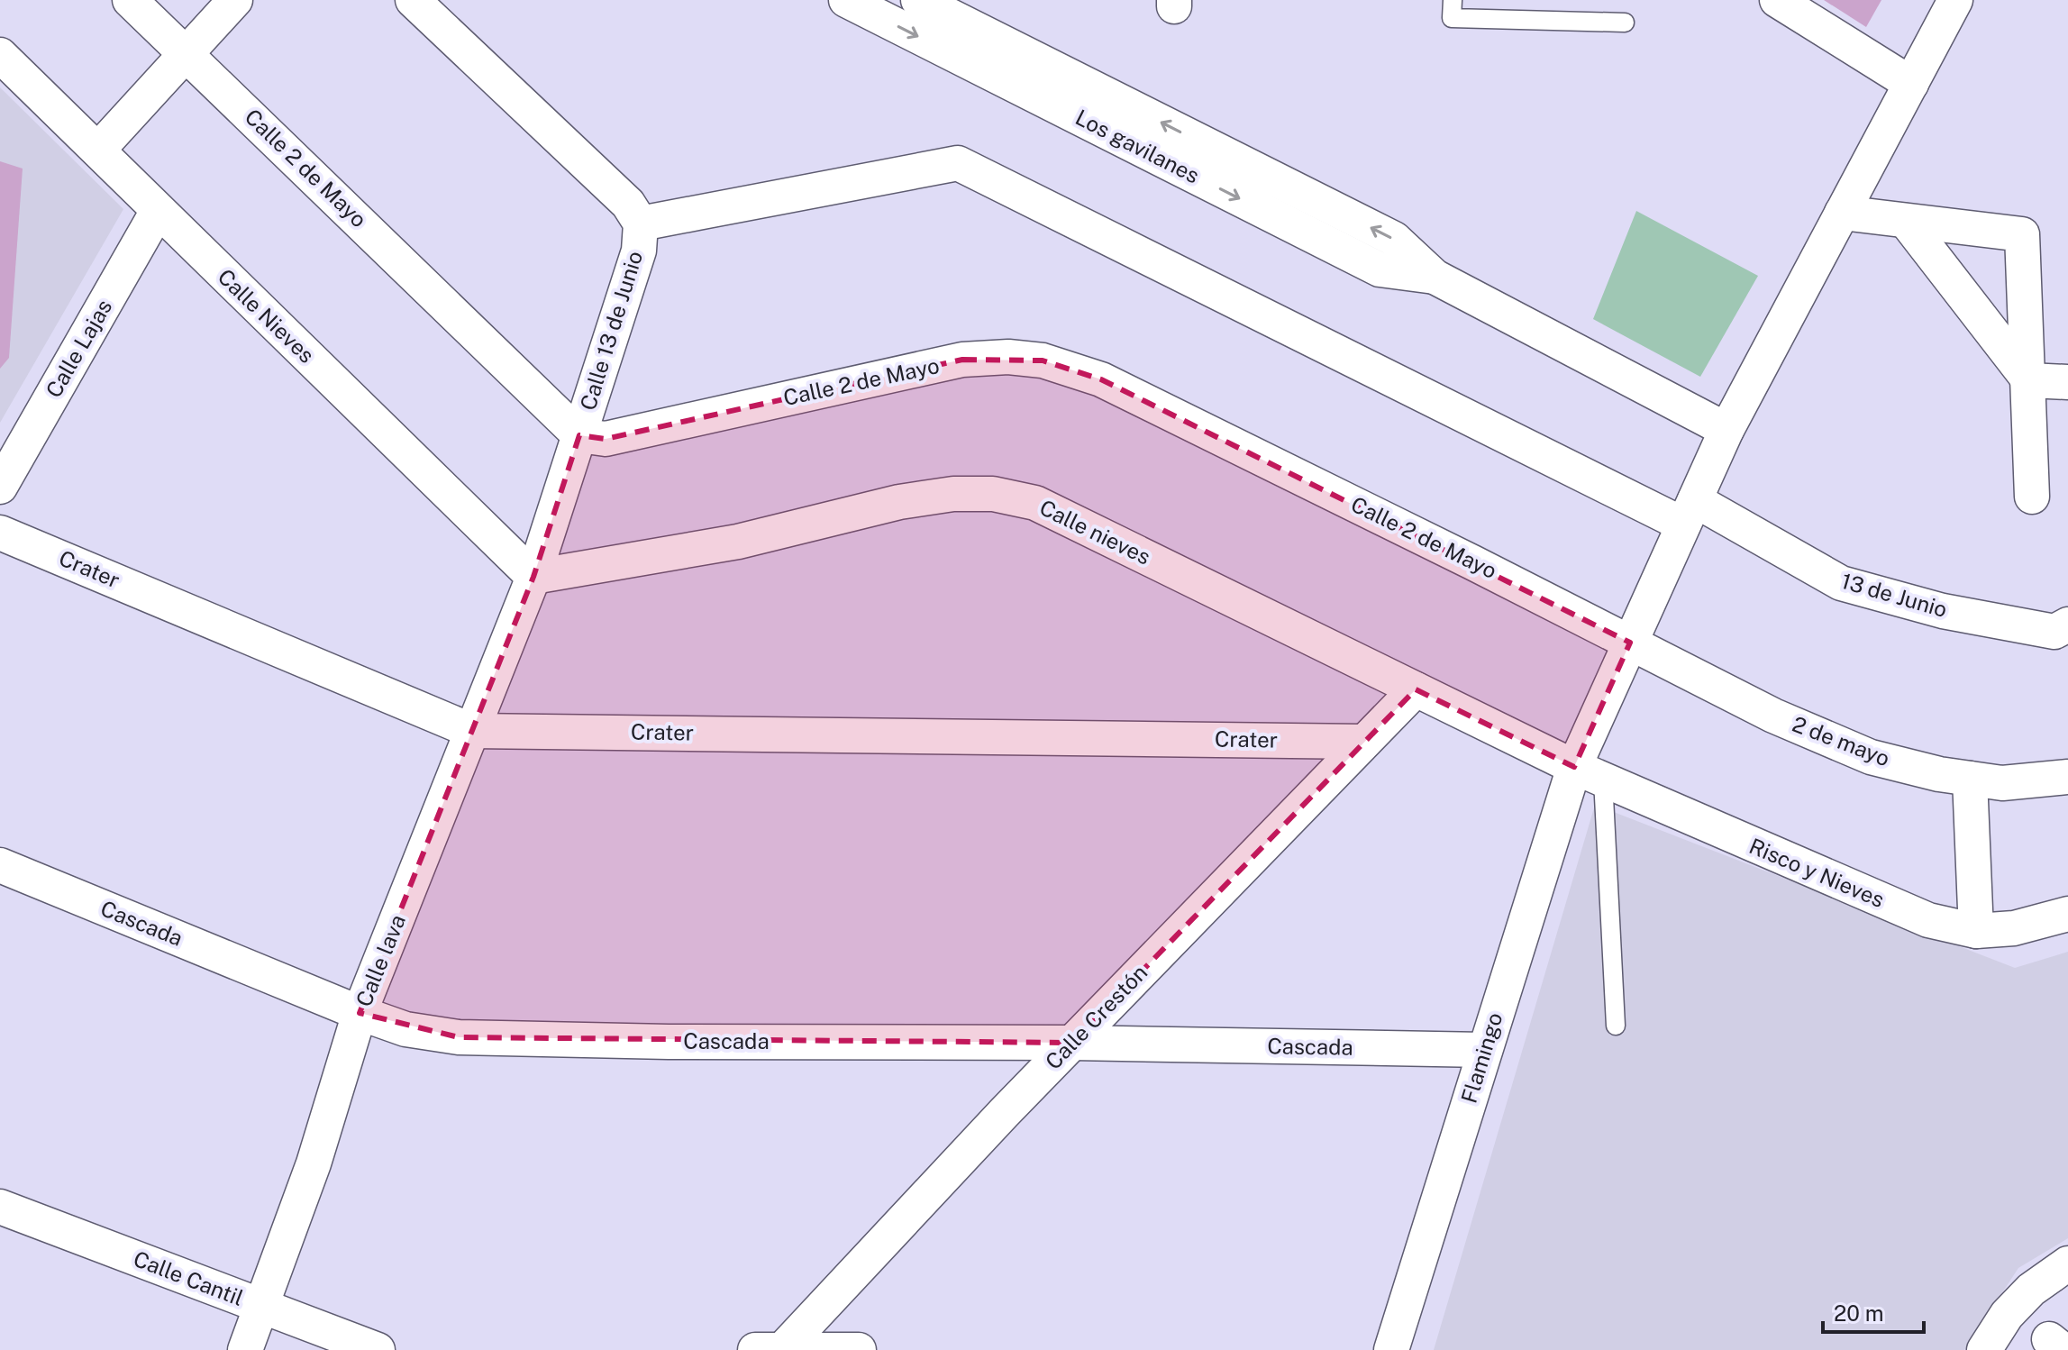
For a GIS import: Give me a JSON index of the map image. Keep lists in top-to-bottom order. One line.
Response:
{"streets":{"street":["Los gavilanes","Calle 2 de Mayo","Calle Nieves","Calle 13 de Junio","Calle Lajas","Calle nieves","Crater","13 de Junio","2 de mayo","Risco y Nieves","Cascada","Calle lava","Calle Crestón","Flamingo","Calle Cantil"]},"crossings":[["Los gavilanes","Flamingo"],["Calle 2 de Mayo","Calle 13 de Junio"],["Calle 2 de Mayo","2 de mayo"],["Calle 2 de Mayo","Flamingo"],["Calle Nieves","Calle 13 de Junio"],["Calle Nieves","Calle Lajas"],["Calle Nieves","Calle nieves"],["Calle Nieves","Calle lava"],["Calle 13 de Junio","Calle nieves"],["Calle 13 de Junio","13 de Junio"],["Calle 13 de Junio","Calle lava"],["Calle nieves","Risco y Nieves"],["Calle nieves","Calle lava"],["Calle nieves","Calle Crestón"],["Calle nieves","Flamingo"],["Crater","Calle lava"],["Crater","Calle Crestón"],["13 de Junio","Flamingo"],["2 de mayo","Flamingo"],["Risco y Nieves","Flamingo"],["Cascada","Calle lava"],["Cascada","Calle Crestón"],["Cascada","Flamingo"],["Calle lava","Calle Cantil"]],"scale_bar":"20 m"}
